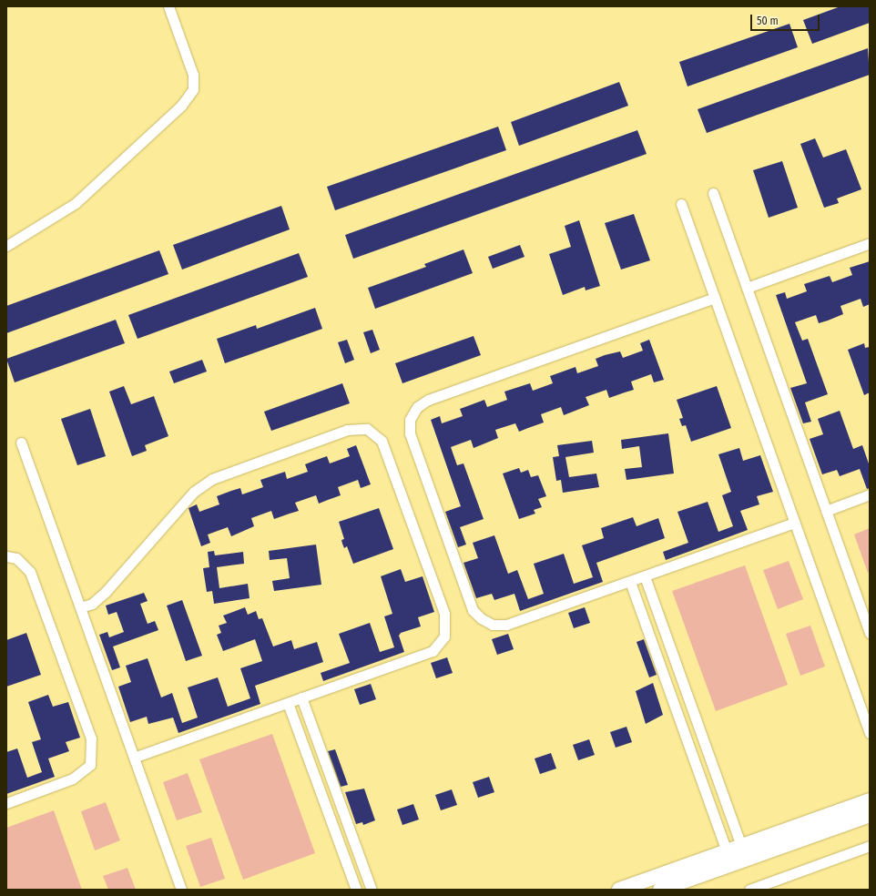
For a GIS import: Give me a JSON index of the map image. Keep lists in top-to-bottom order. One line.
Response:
{"scale_bar":"50 m"}
